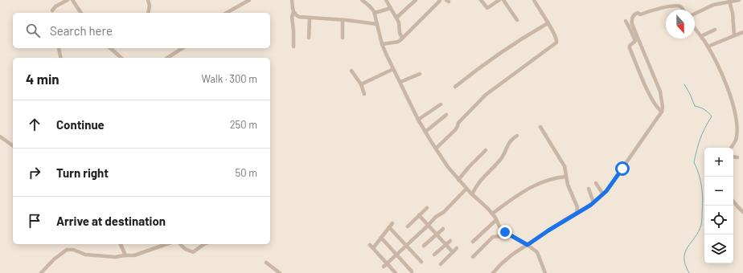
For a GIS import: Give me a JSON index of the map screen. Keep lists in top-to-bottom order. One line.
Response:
{"north":"bottom","page":{"search":"Search here","heading":["4 min","Walk · 300 m"],"list":[["Continue","250 m"],["Turn right","50 m"],"Arrive at destination"],"map_buttons":["+","−"]}}
